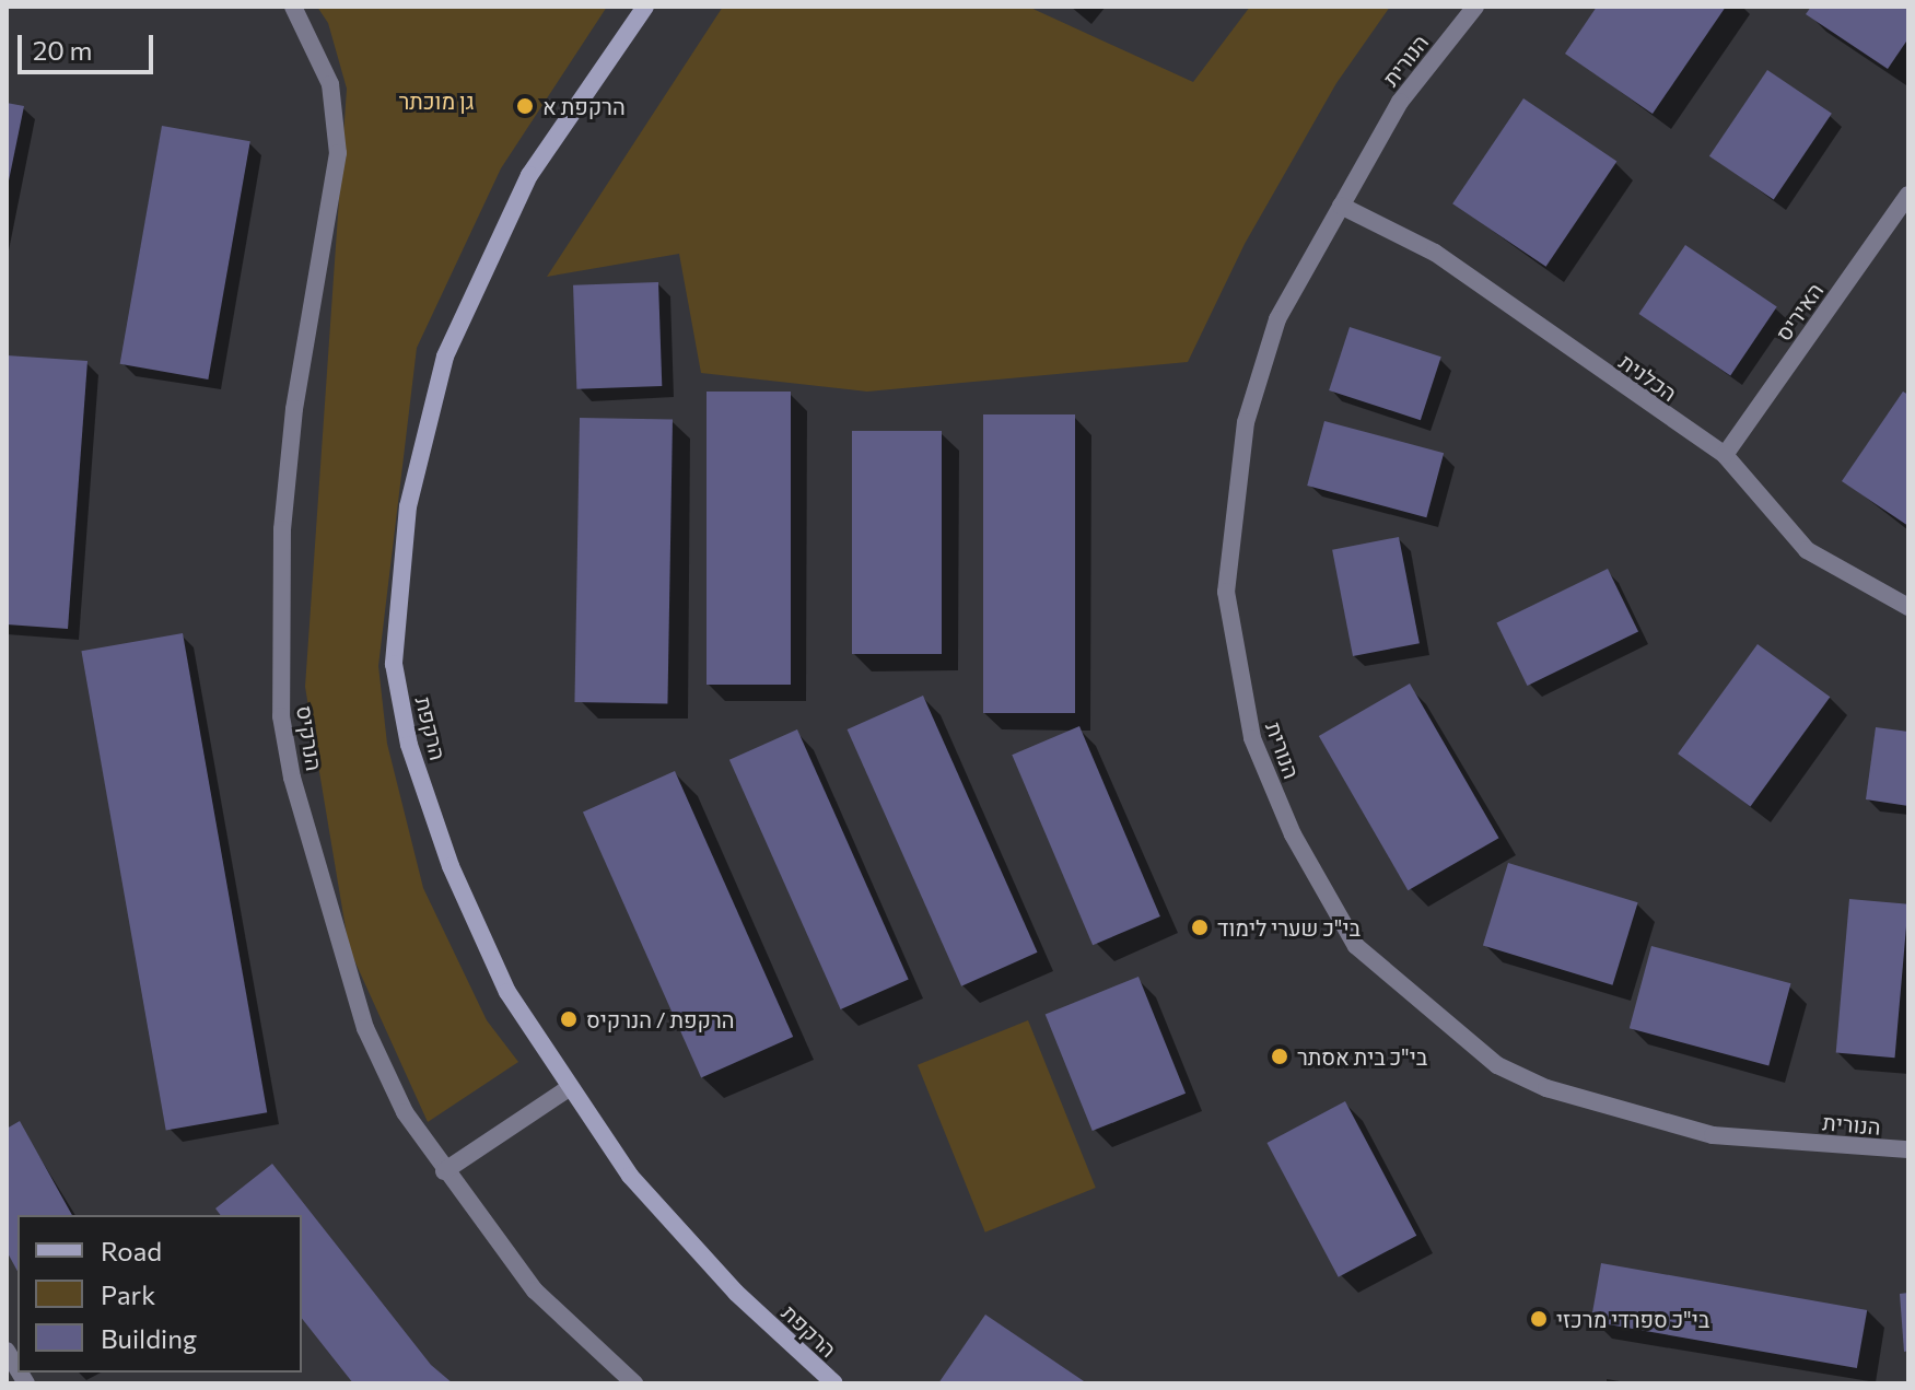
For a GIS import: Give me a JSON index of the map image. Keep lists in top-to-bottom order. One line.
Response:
{"streets":{"street":["הנורית","האיריס","הכלנית","הרקפת","הנרקיס"]},"crossings":[["הנורית","הכלנית"],["האיריס","הכלנית"]],"parks":["גן מוכתר"],"places":["הרקפת א","בי\"כ שערי לימוד","הרקפת / הנרקיס","בי\"כ בית אסתר","בי\"כ ספרדי מרכזי"],"legend":["Road","Park","Building"],"scale_bar":"20 m"}
